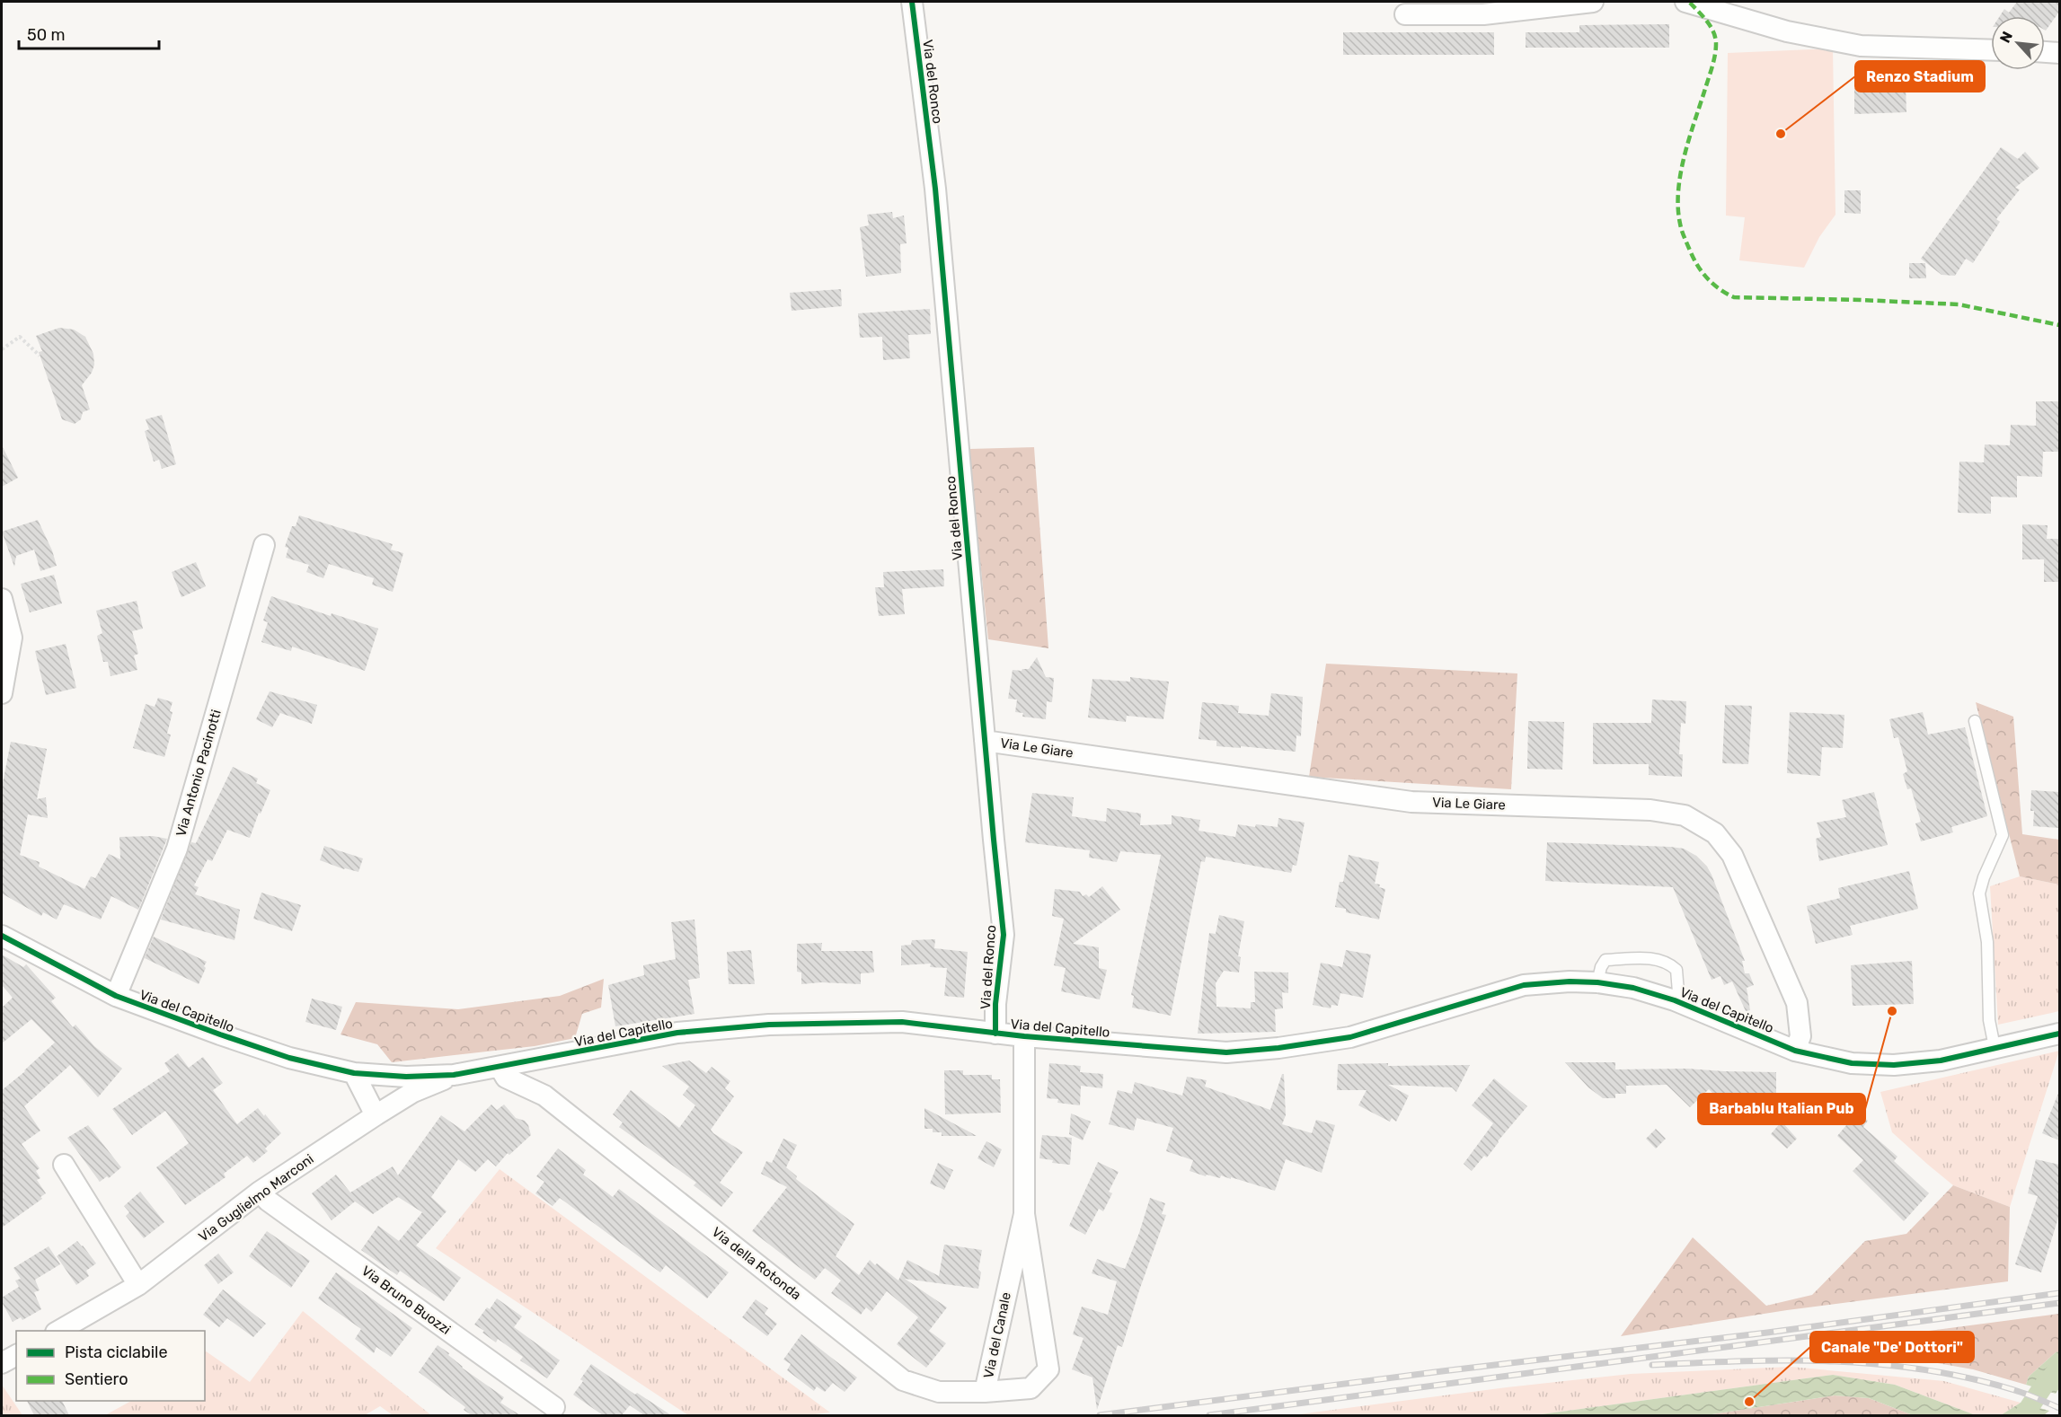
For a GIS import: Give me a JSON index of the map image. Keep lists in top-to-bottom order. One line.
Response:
{"streets":{"street":["Via del Ronco","Via Le Giare","Via Antonio Pacinotti","Via del Capitello","Via Guglielmo Marconi","Via della Rotonda","Via Bruno Buozzi","Via del Canale"]},"crossings":[["Via del Ronco","Via Le Giare"],["Via del Ronco","Via del Capitello"],["Via Le Giare","Via del Capitello"],["Via Antonio Pacinotti","Via del Capitello"],["Via del Capitello","Via Guglielmo Marconi"],["Via del Capitello","Via della Rotonda"],["Via del Capitello","Via del Canale"],["Via Guglielmo Marconi","Via Bruno Buozzi"],["Via della Rotonda","Via del Canale"]],"places":["Renzo Stadium","Barbablu Italian Pub","Canale \"De' Dottori\""],"legend":["Pista ciclabile","Sentiero"],"scale_bar":"50 m","north":"top left"}
